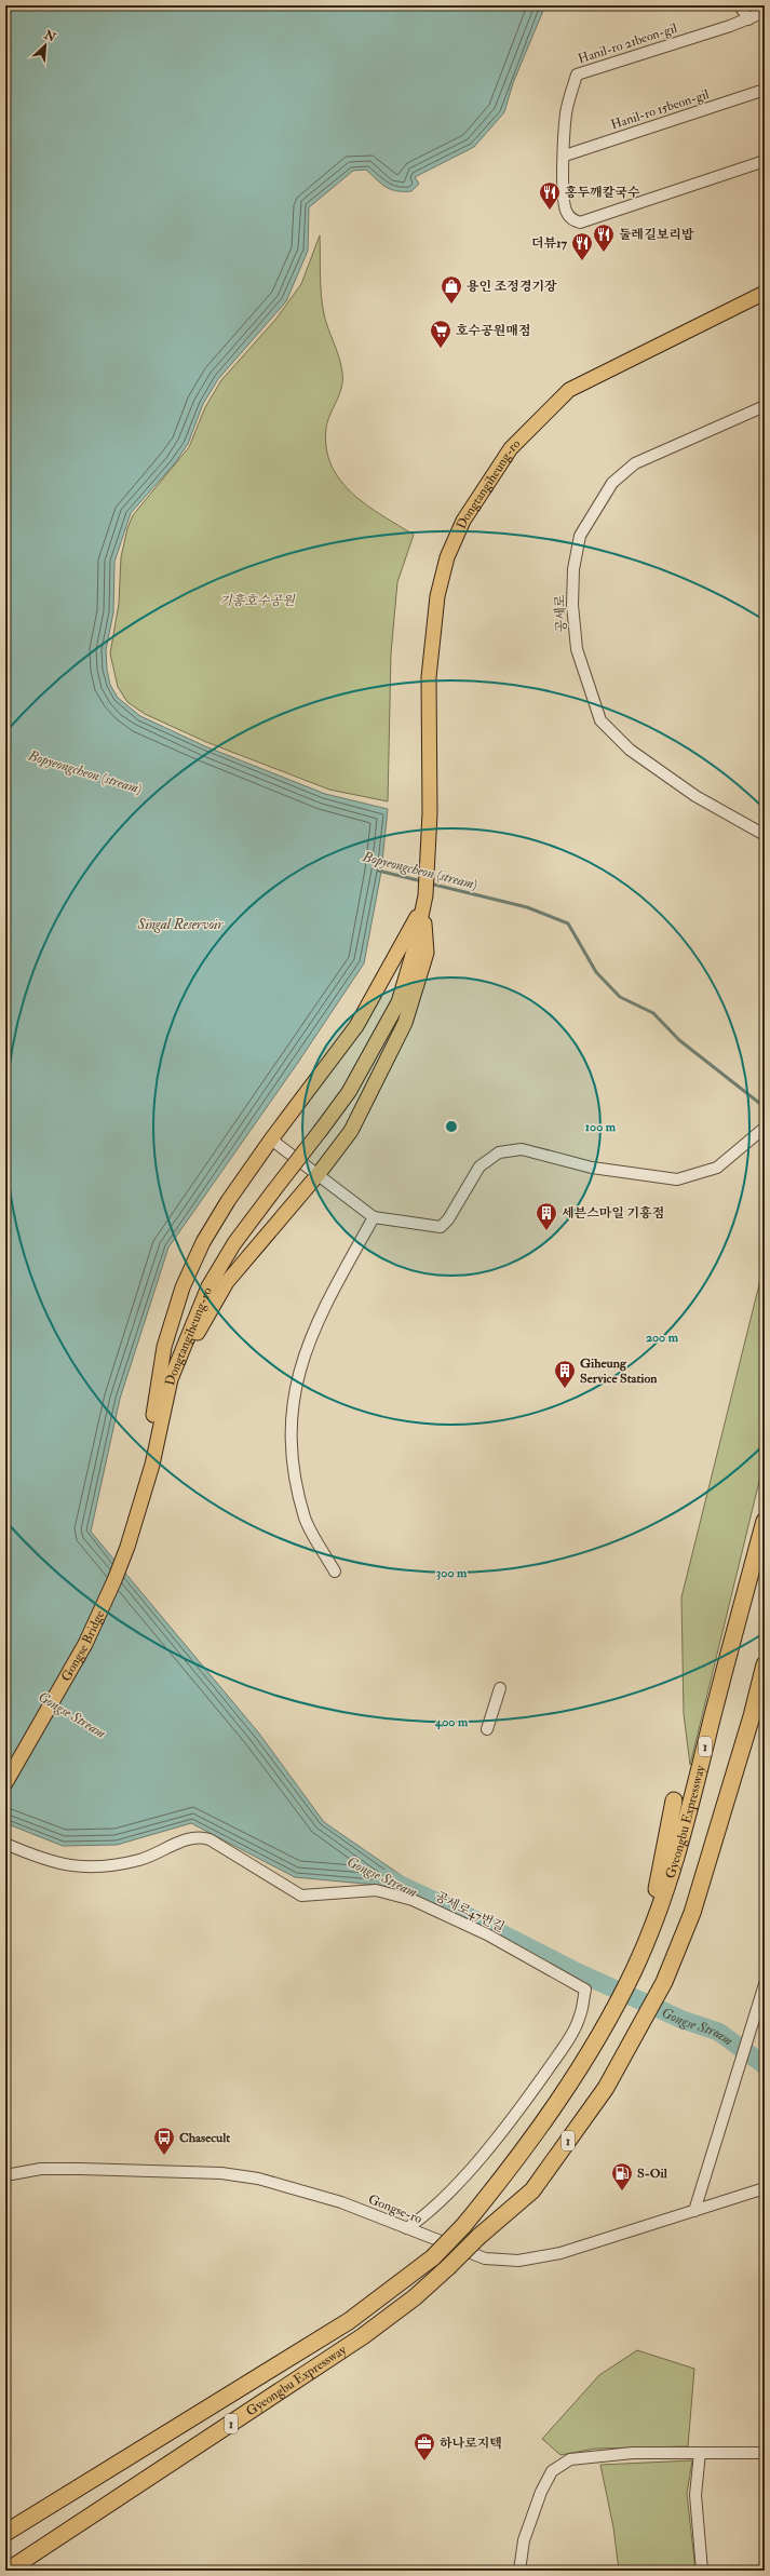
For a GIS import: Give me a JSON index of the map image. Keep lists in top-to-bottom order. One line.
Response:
{"streets":{"highway":["1","Gyeongbu Expressway"],"main road":["Dongtangiheung-ro","Gongse Bridge"],"street":["Hanil-ro 21beon-gil","Hanil-ro 15beon-gil","공세로","공세로47번길","Gongse-ro"]},"crossings":[["Hanil-ro 21beon-gil","Hanil-ro 15beon-gil"],["Dongtangiheung-ro","Gongse Bridge"],["공세로47번길","Gongse-ro"]],"water":["Bopyeongcheon (stream)","Singal Reservoir","Gongse Stream"],"parks":["기흥호수공원"],"places":{"restaurant":["홍두깨칼국수","둘레길보리밥","더뷰17"],"shop":["용인 조정경기장"],"supermarket":["호수공원매점"],"building":["세븐스마일 기흥점","Giheung Service Station"],"bus stop":["Chasecult"],"fuel station":["S-Oil"],"office":["하나로지텍"]},"north":"top right","rings":["100 m","200 m","300 m","400 m"]}
